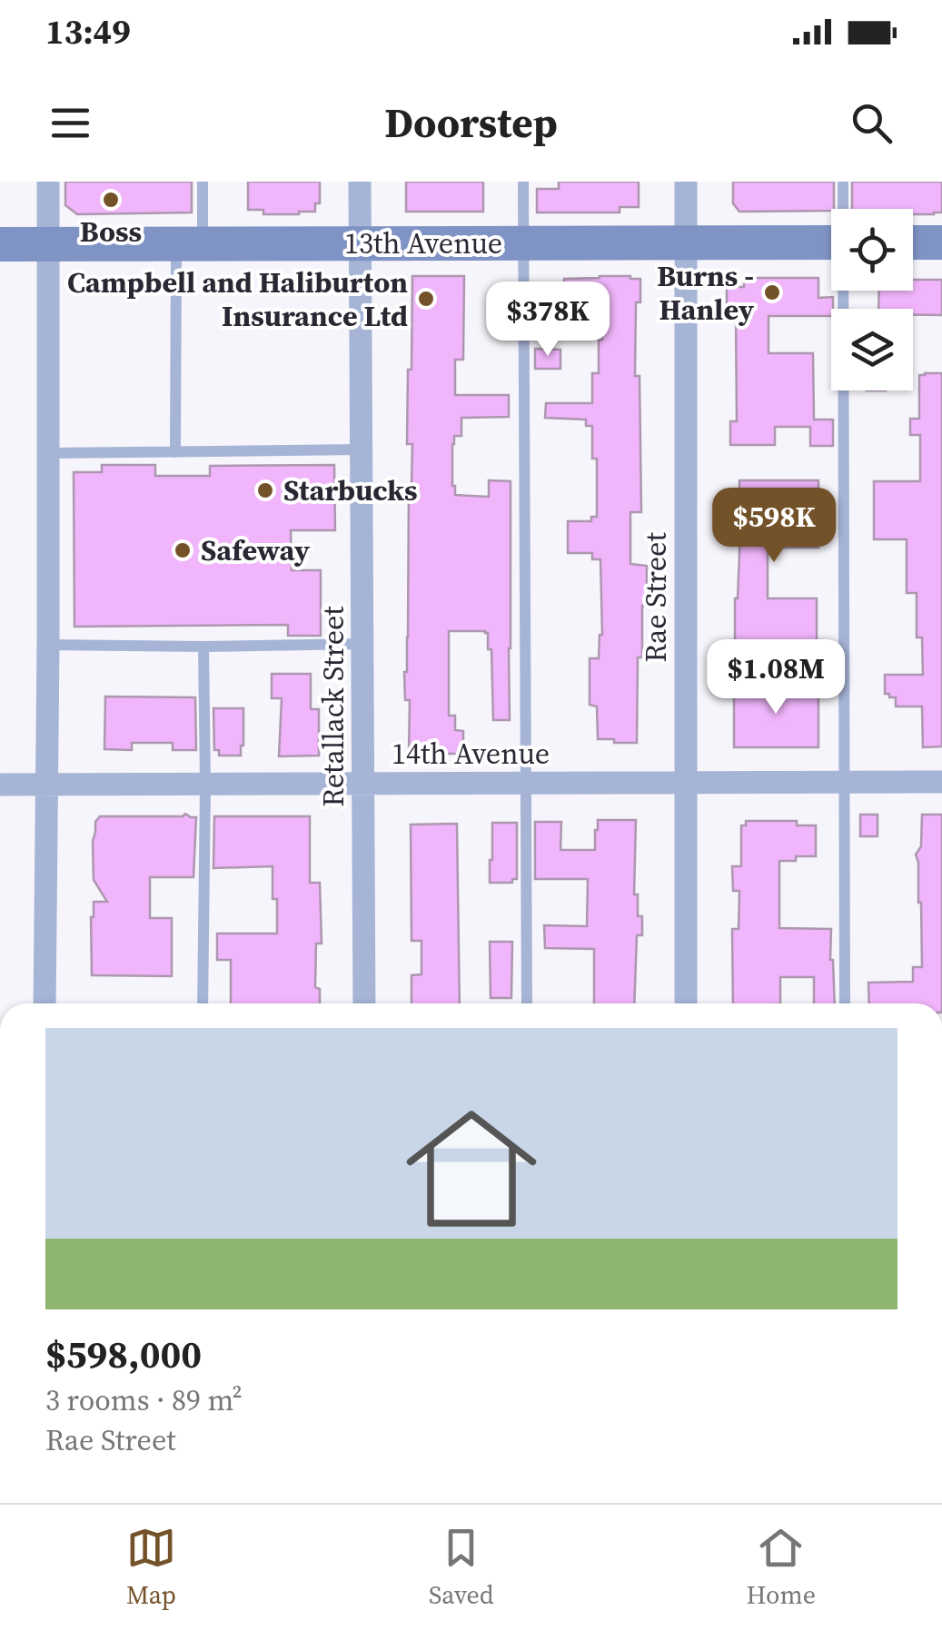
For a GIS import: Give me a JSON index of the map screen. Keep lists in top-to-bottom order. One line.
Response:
{"streets":{"street":["13th Avenue","Rae Street","Retallack Street","14th Avenue"]},"crossings":[["13th Avenue","Rae Street"],["13th Avenue","Retallack Street"],["Rae Street","14th Avenue"],["Retallack Street","14th Avenue"]],"places":["Boss","Burns - Hanley","Campbell and Haliburton Insurance Ltd","Starbucks","Safeway"],"page":{"status":"13:49","header":"Doorstep","price":["$378K","$598K","$1.08M"],"list":[{"name":"$598,000","note":"3 rooms · 89 m² · Rae Street"}],"tabs":["Map","Saved","Home"]}}
